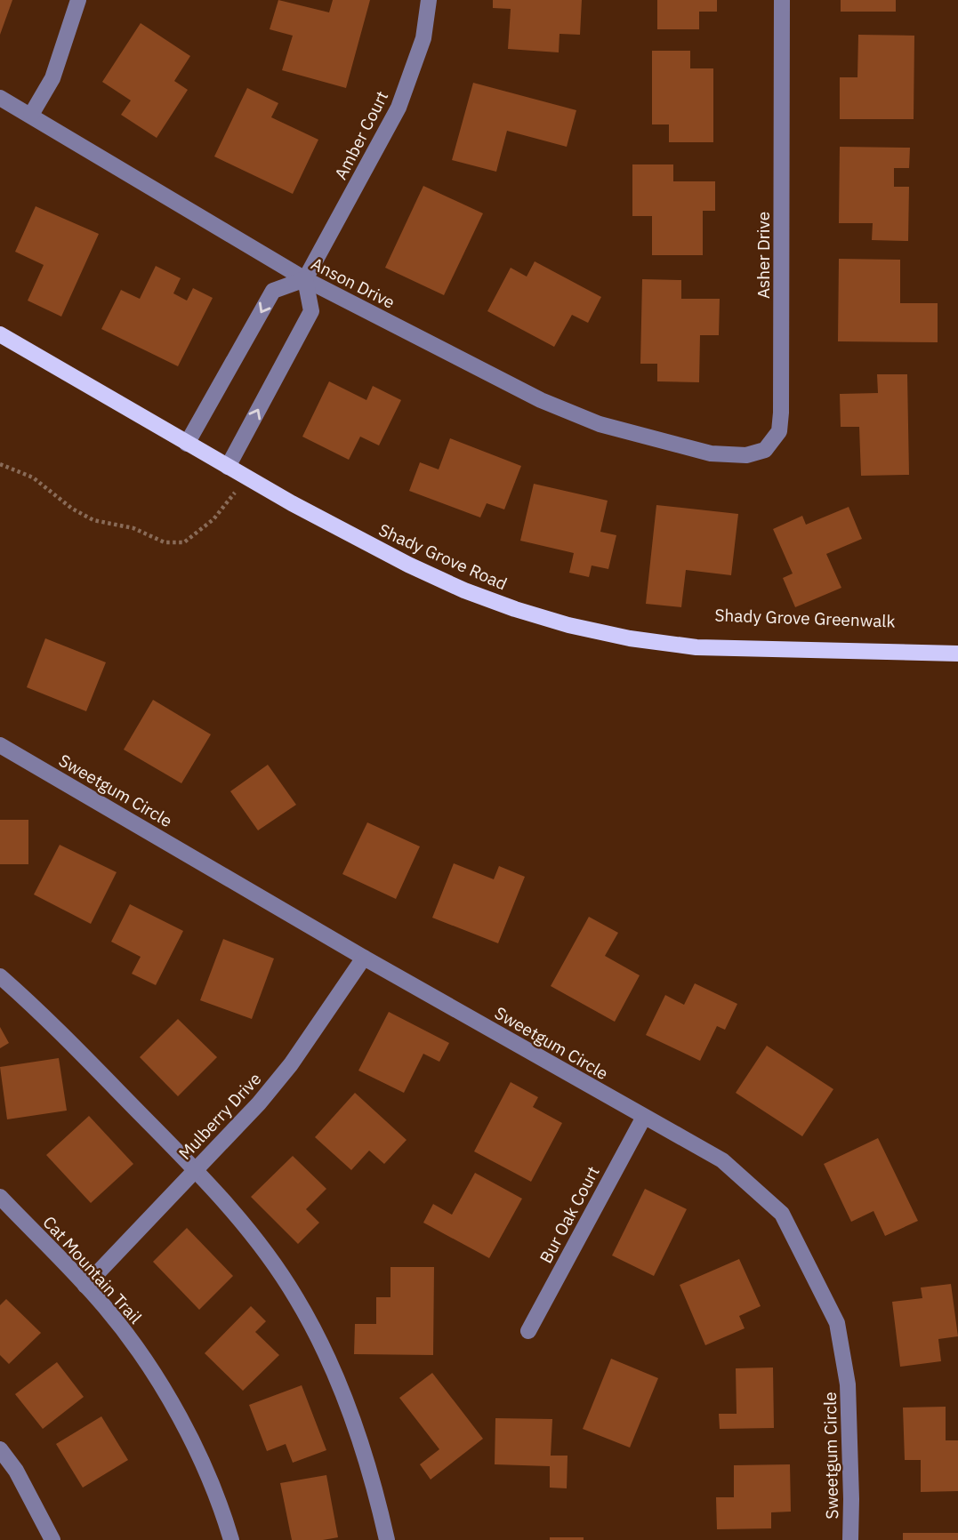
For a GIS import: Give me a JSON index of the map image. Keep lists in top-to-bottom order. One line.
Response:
{"streets":{"main road":["Shady Grove Road"],"street":["Amber Court","Asher Drive","Anson Drive","Sweetgum Circle","Mulberry Drive","Bur Oak Court","Cat Mountain Trail"]},"crossings":[["Amber Court","Anson Drive"],["Asher Drive","Anson Drive"],["Sweetgum Circle","Mulberry Drive"],["Sweetgum Circle","Bur Oak Court"],["Mulberry Drive","Cat Mountain Trail"]]}
